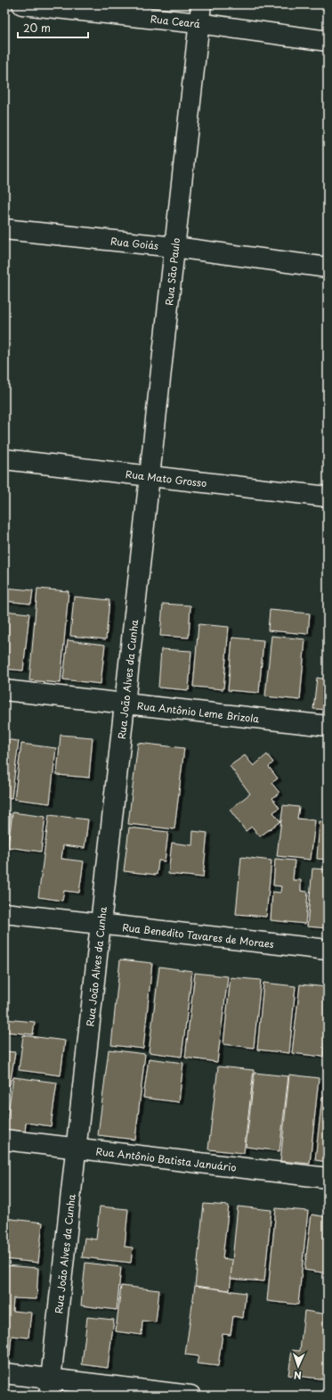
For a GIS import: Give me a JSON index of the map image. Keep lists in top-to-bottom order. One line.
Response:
{"streets":{"street":["Rua Ceará","Rua Goiás","Rua São Paulo","Rua Mato Grosso","Rua João Alves da Cunha","Rua Antônio Leme Brizola","Rua Benedito Tavares de Moraes","Rua Antônio Batista Januário"]},"crossings":[["Rua Ceará","Rua São Paulo"],["Rua Goiás","Rua São Paulo"],["Rua São Paulo","Rua Mato Grosso"],["Rua São Paulo","Rua João Alves da Cunha"],["Rua João Alves da Cunha","Rua Antônio Leme Brizola"],["Rua João Alves da Cunha","Rua Benedito Tavares de Moraes"],["Rua João Alves da Cunha","Rua Antônio Batista Januário"]],"scale_bar":"20 m","north":"bottom"}
